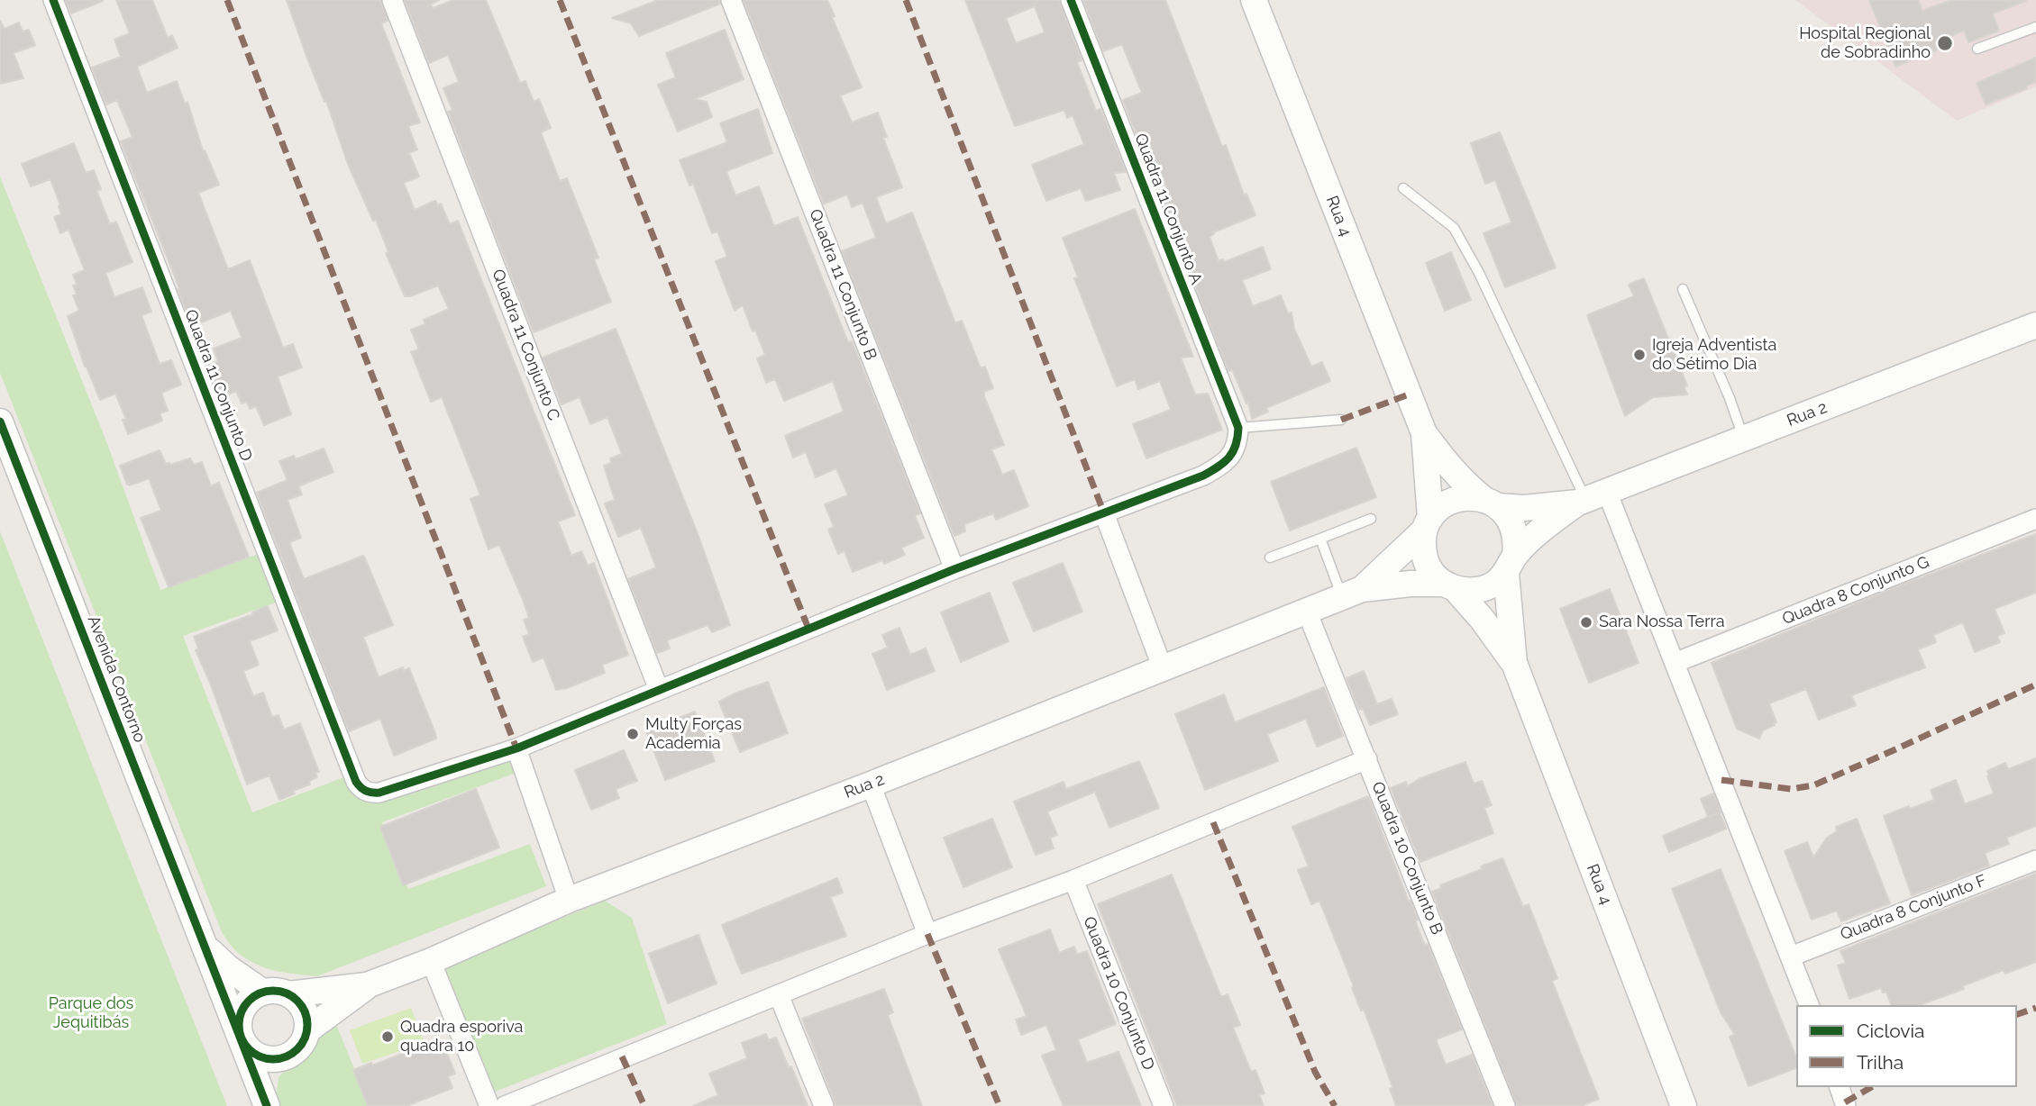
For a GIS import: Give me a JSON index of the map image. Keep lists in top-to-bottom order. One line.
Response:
{"streets":{"street":["Quadra 11 Conjunto A","Rua 4","Quadra 11 Conjunto B","Quadra 11 Conjunto C","Quadra 11 Conjunto D","Rua 2","Quadra 8 Conjunto G","Avenida Contorno","Quadra 10 Conjunto B","Quadra 8 Conjunto F","Quadra 10 Conjunto D"]},"crossings":[["Rua 2","Avenida Contorno"],["Rua 2","Quadra 10 Conjunto B"]],"parks":["Parque dos Jequitibás"],"places":["Hospital Regional de Sobradinho","Igreja Adventista do Sétimo Dia","Sara Nossa Terra","Multy Forças Academia","Quadra esporiva quadra 10"],"legend":["Ciclovia","Trilha"]}
